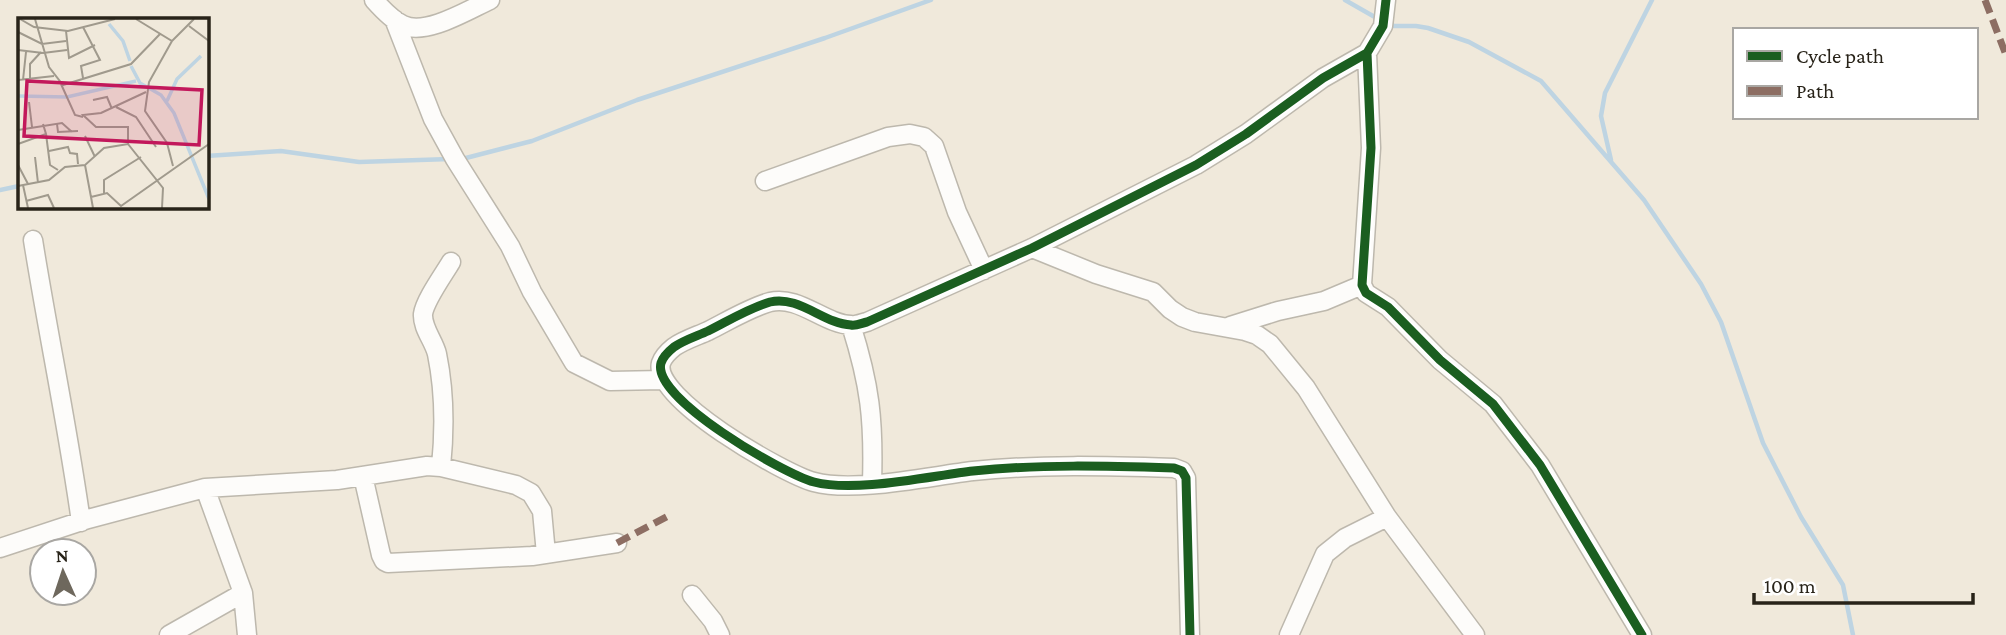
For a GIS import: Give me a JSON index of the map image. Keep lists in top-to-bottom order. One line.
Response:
{"legend":["Cycle path","Path"],"scale_bar":"100 m","north":"top"}
